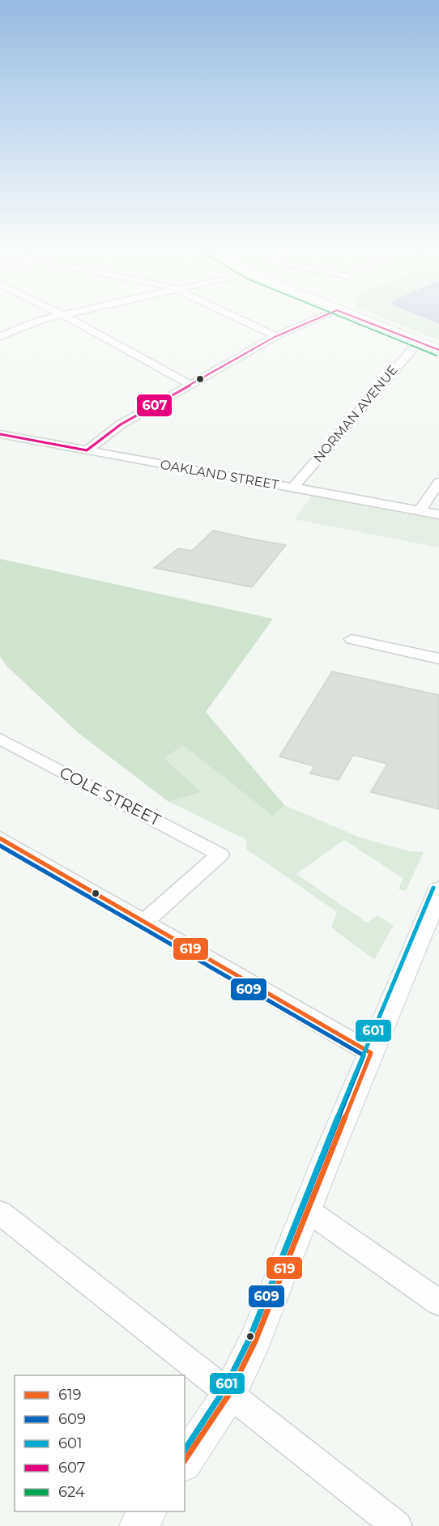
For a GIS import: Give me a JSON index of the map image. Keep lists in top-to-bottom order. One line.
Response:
{"streets":{"street":["NORMAN AVENUE","OAKLAND STREET","COLE STREET"]},"crossings":[["NORMAN AVENUE","OAKLAND STREET"]],"lines":["transit line 607","transit line 624","transit line 619","transit line 609","transit line 601"],"legend":["619","609","601","607","624"]}
